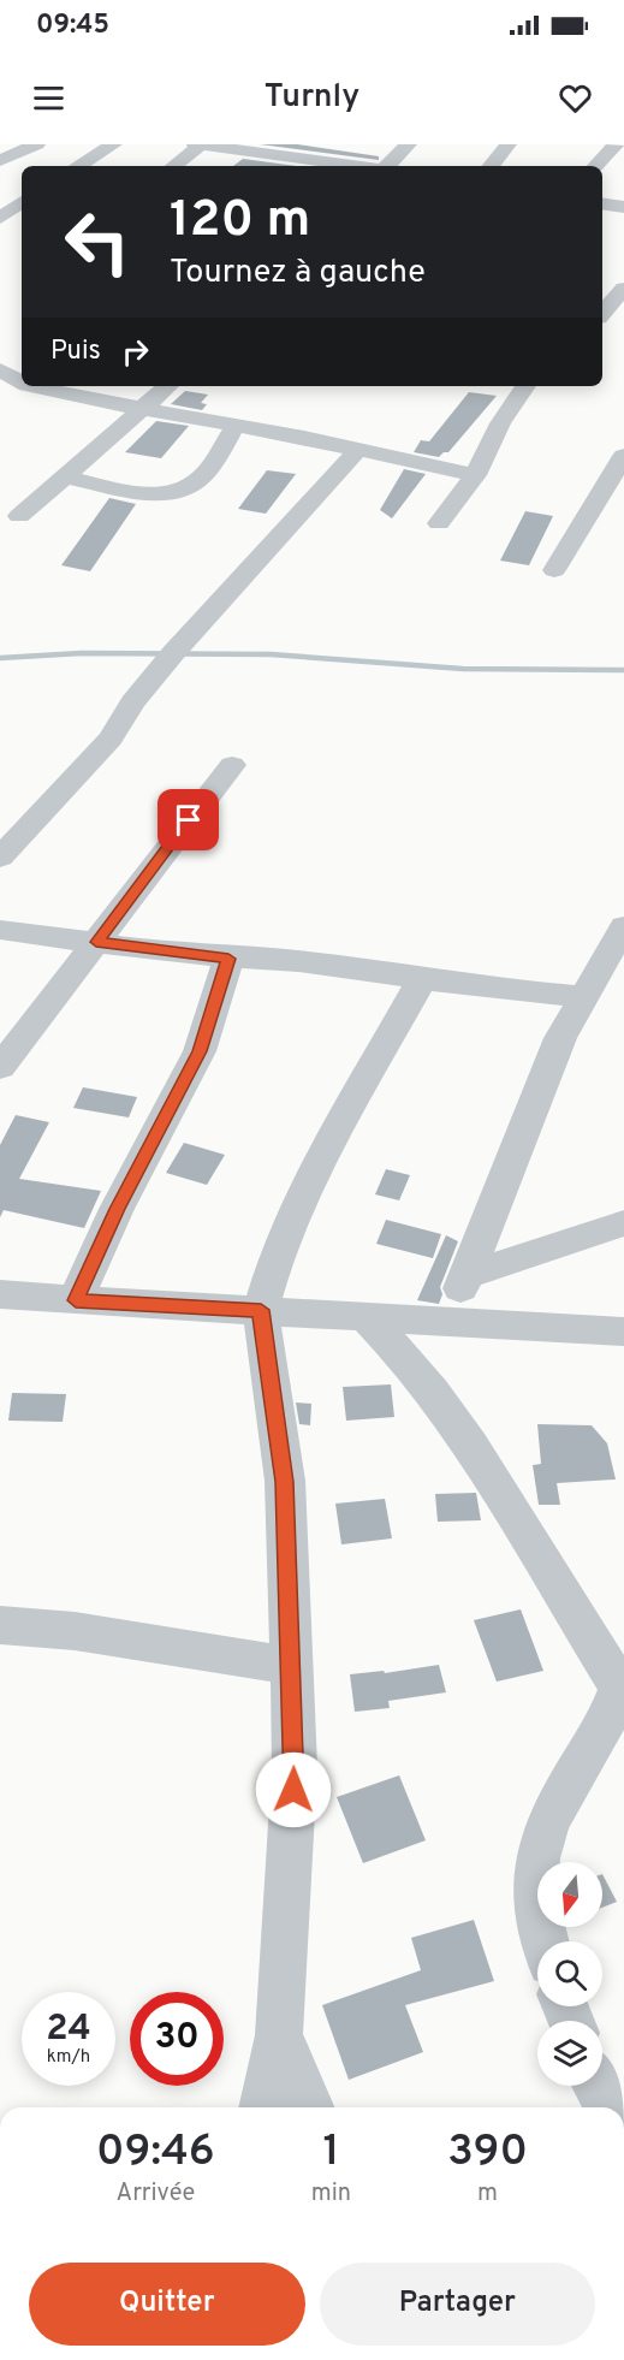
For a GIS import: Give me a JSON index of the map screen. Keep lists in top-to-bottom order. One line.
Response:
{"north":"bottom","page":{"status":"09:45","header":"Turnly","turn":["120 m","Tournez à gauche"],"then":"Puis","speed":"24 km/h","limit":"30","eta":["09:46","Arrivée","1","min","390","m"],"buttons":["Quitter","Partager"]}}
